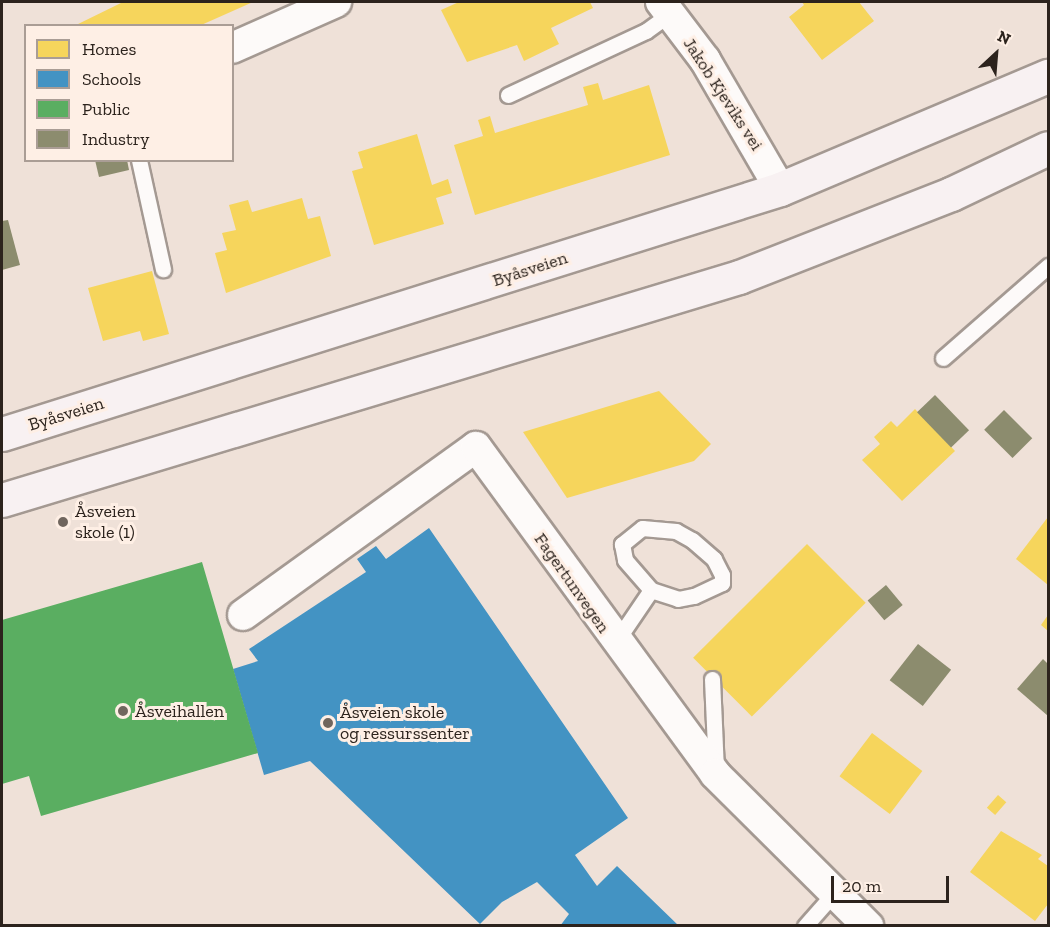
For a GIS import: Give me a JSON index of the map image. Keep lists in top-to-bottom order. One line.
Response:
{"streets":{"main road":["Byåsveien"],"street":["Jakob Kjeviks vei","Fagertunvegen"]},"crossings":[["Jakob Kjeviks vei","Byåsveien"]],"places":["Åsveien skole (1)","Åsveihallen","Åsveien skole og ressurssenter"],"legend":["Homes","Schools","Public","Industry"],"scale_bar":"20 m","north":"top right"}
